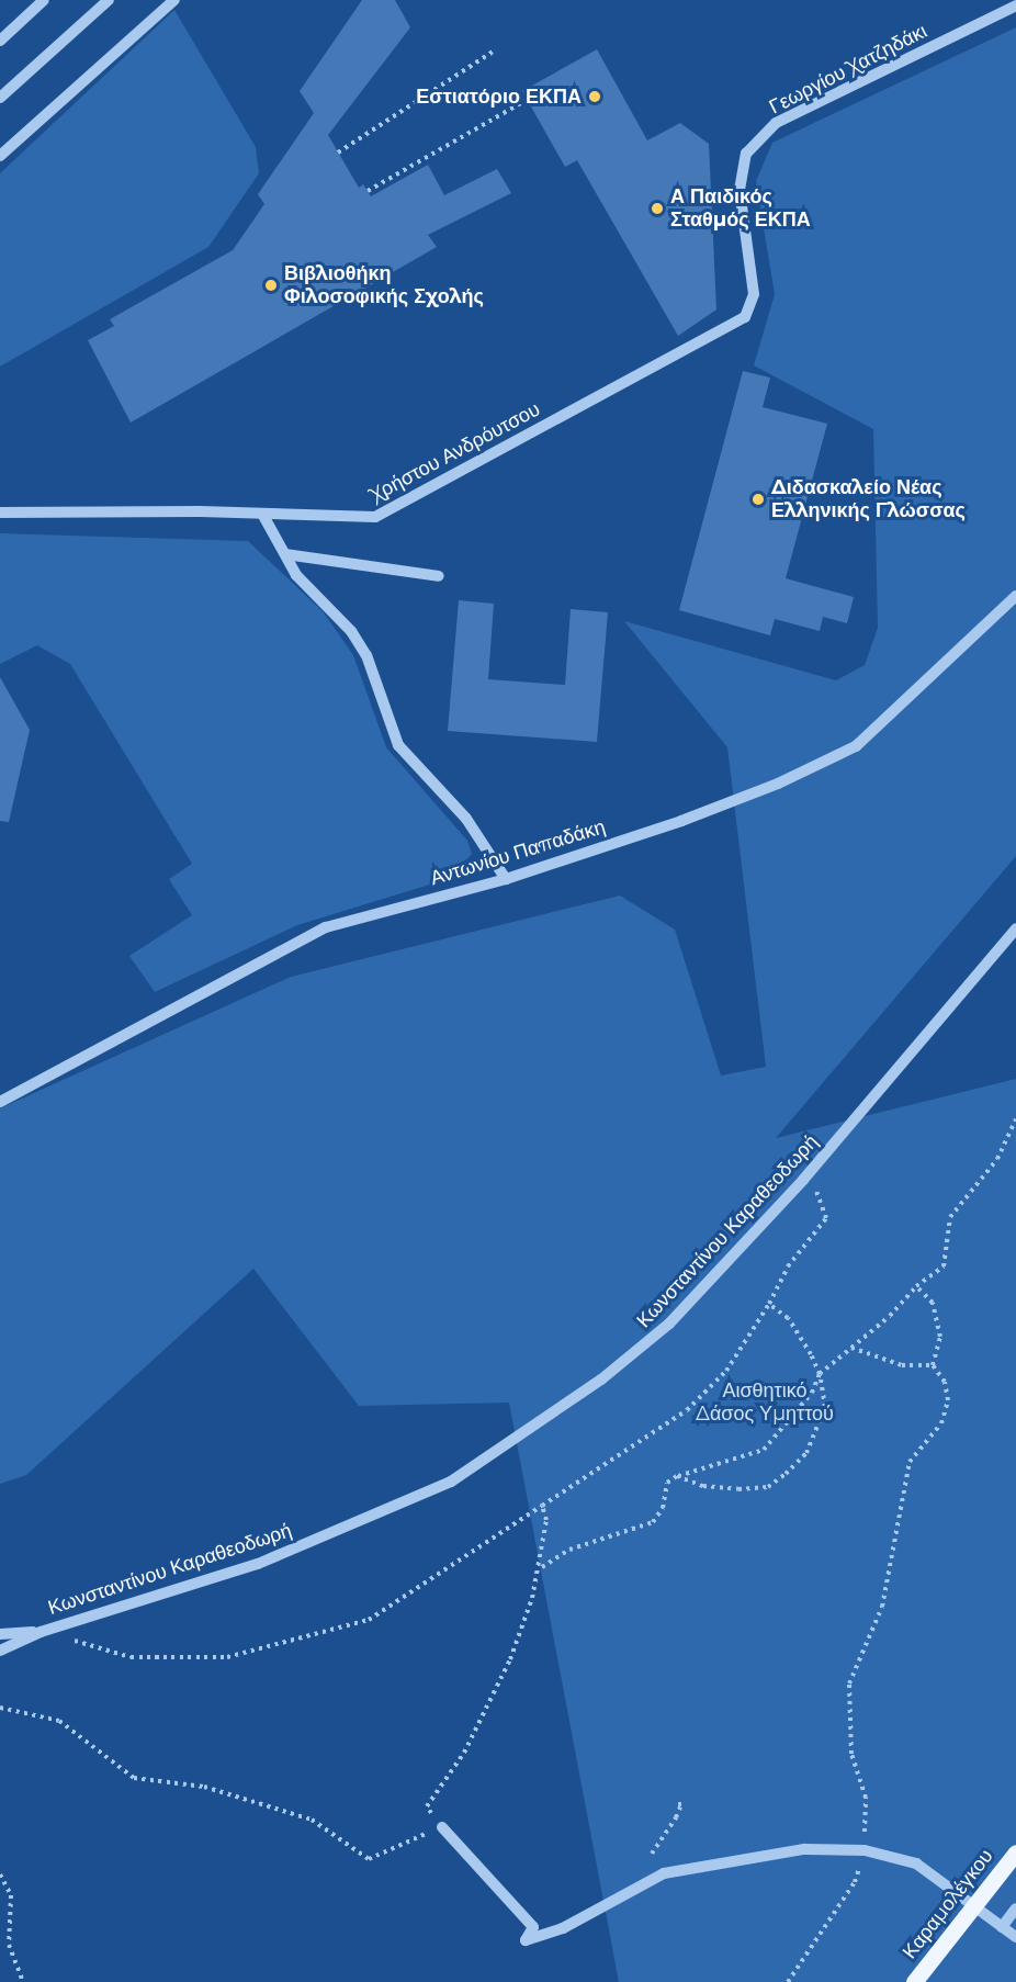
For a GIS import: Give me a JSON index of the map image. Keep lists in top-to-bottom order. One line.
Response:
{"streets":{"main road":["Καραμολέγκου"],"street":["Γεωργίου Χατζηδάκι","Χρήστου Ανδρόυτσου","Αντωνίου Παπαδάκη","Κωνσταντίνου Καραθεοδωρή"]},"crossings":[["Γεωργίου Χατζηδάκι","Χρήστου Ανδρόυτσου"]],"parks":["Αισθητικό Δάσος Υμηττού"],"places":["Εστιατόριο ΕΚΠΑ","Α Παιδικός Σταθμός ΕΚΠΑ","Βιβλιοθήκη Φιλοσοφικής Σχολής","Διδασκαλείο Νέας Ελληνικής Γλώσσας"]}
